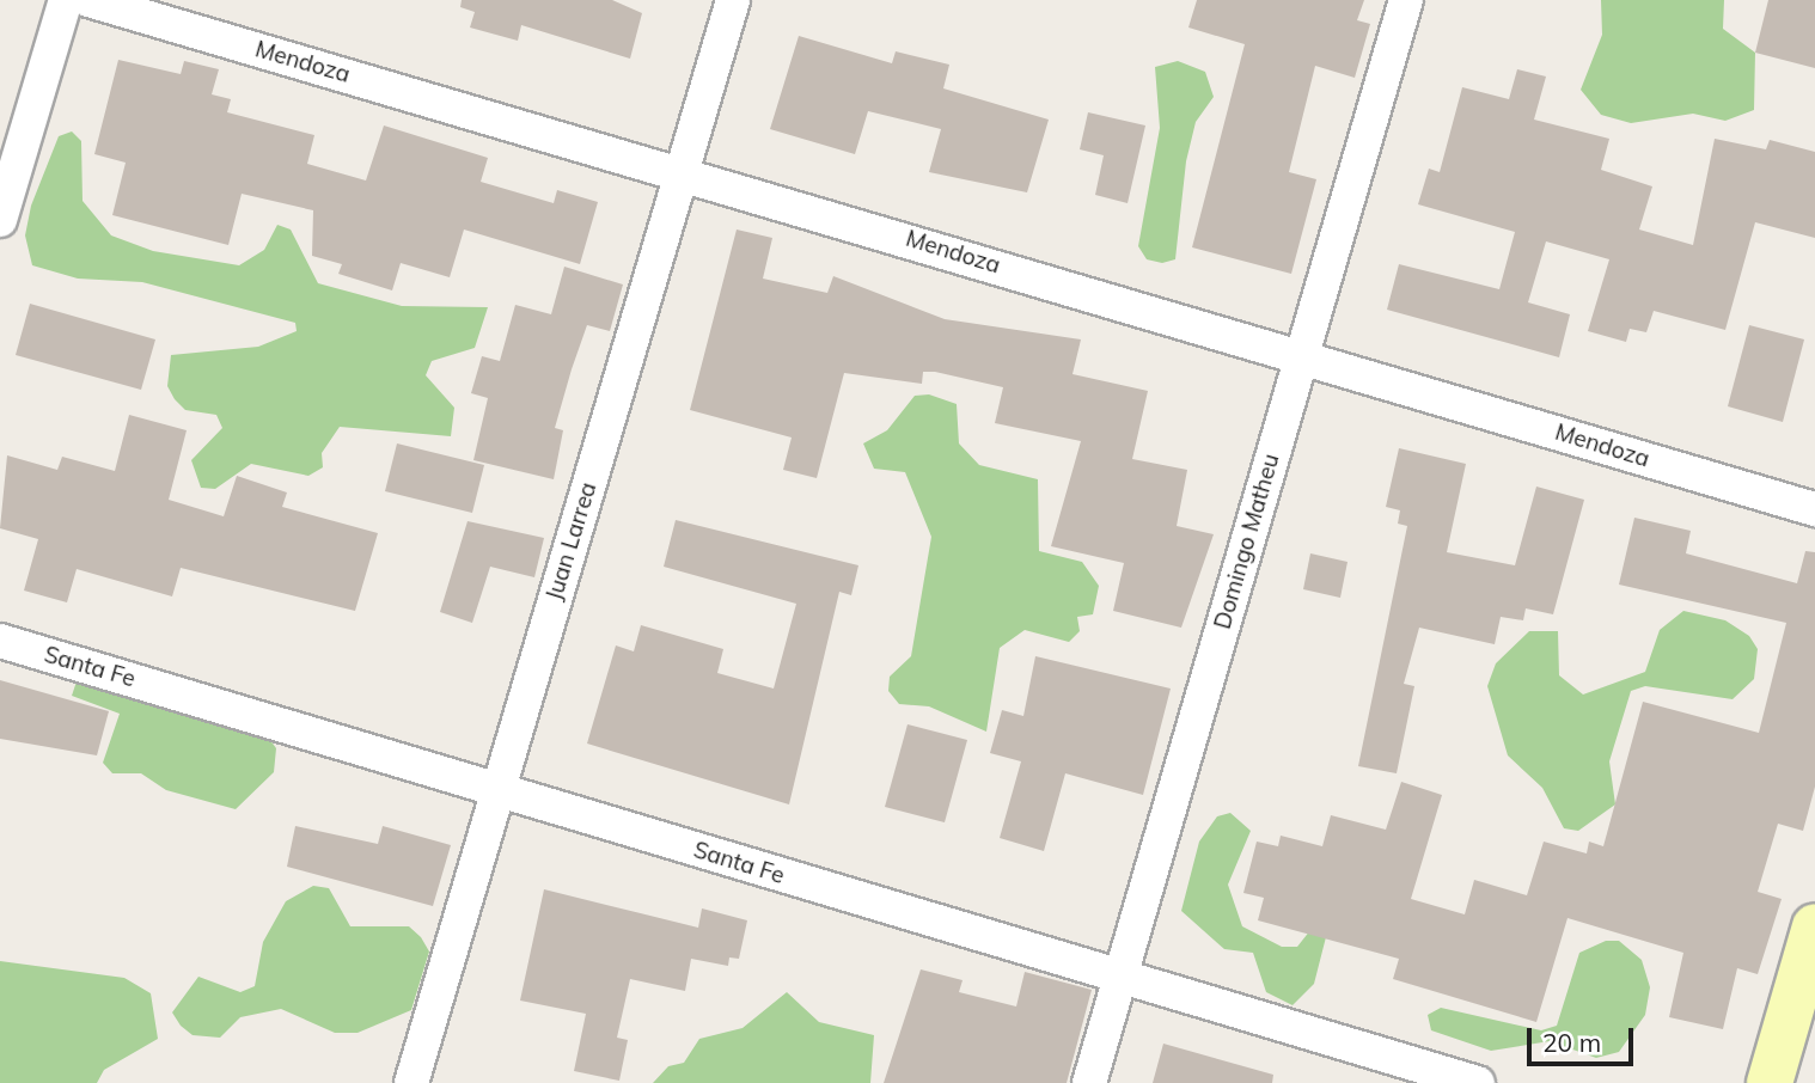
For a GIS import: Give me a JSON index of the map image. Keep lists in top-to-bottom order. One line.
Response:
{"streets":{"street":["Mendoza","Juan Larrea","Domingo Matheu","Santa Fe"]},"crossings":[["Mendoza","Juan Larrea"],["Mendoza","Domingo Matheu"],["Juan Larrea","Santa Fe"],["Domingo Matheu","Santa Fe"]],"scale_bar":"20 m"}
